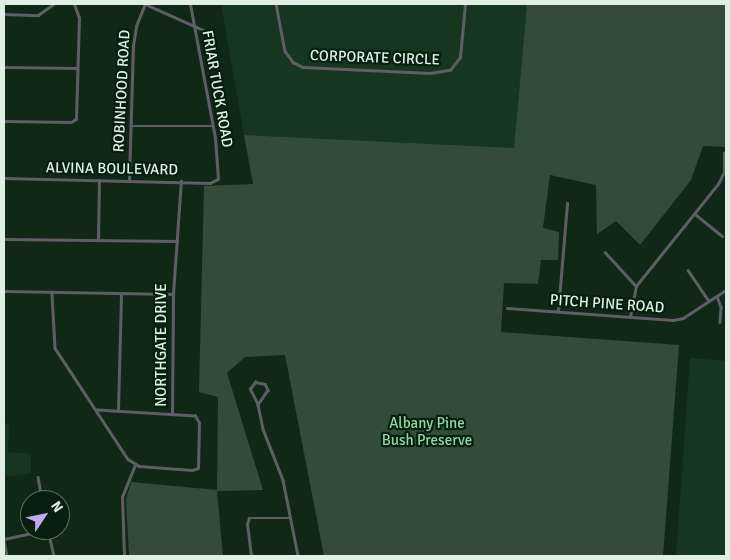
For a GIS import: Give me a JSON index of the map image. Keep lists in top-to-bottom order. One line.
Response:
{"streets":{"street":["CORPORATE CIRCLE","FRIAR TUCK ROAD","ROBINHOOD ROAD","ALVINA BOULEVARD","PITCH PINE ROAD","NORTHGATE DRIVE"]},"crossings":[["FRIAR TUCK ROAD","ALVINA BOULEVARD"],["ROBINHOOD ROAD","ALVINA BOULEVARD"],["ALVINA BOULEVARD","NORTHGATE DRIVE"]],"parks":["Albany Pine Bush Preserve"],"north":"top right"}
